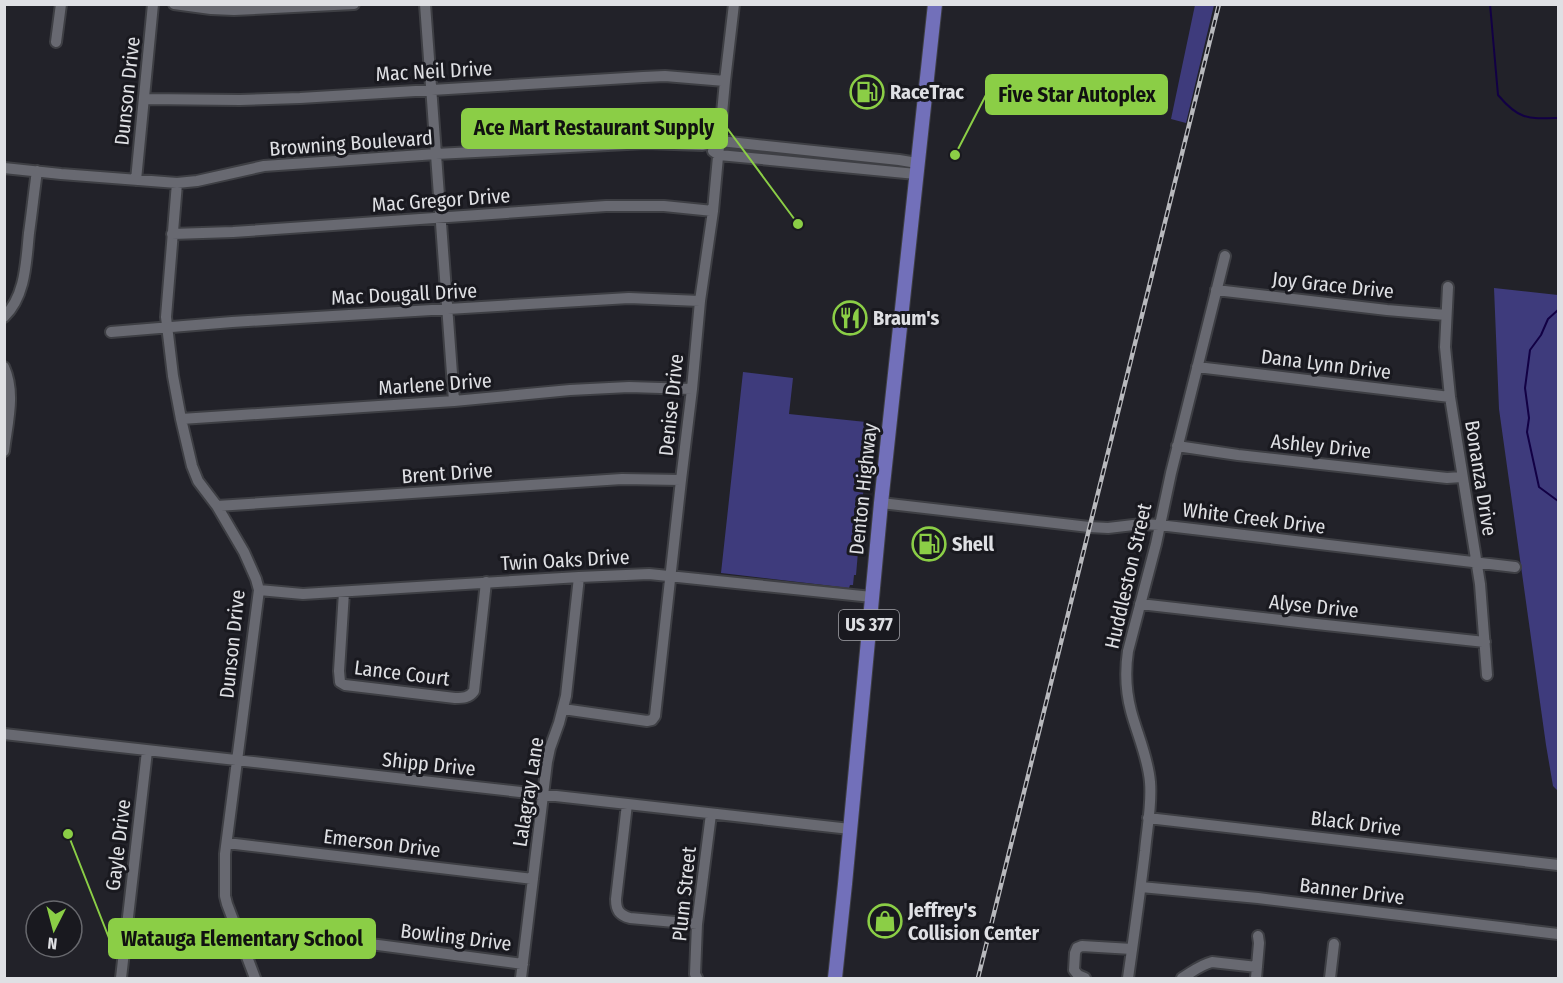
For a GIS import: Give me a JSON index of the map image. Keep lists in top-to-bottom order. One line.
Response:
{"streets":{"main road":["Denton Highway","US 377"],"street":["Mac Neil Drive","Dunson Drive","Browning Boulevard","Mac Gregor Drive","Joy Grace Drive","Mac Dougall Drive","Dana Lynn Drive","Marlene Drive","Denise Drive","Ashley Drive","Brent Drive","Bonanza Drive","White Creek Drive","Twin Oaks Drive","Huddleston Street","Alyse Drive","Lance Court","Shipp Drive","Lalagray Lane","Black Drive","Emerson Drive","Gayle Drive","Banner Drive","Plum Street","Bowling Drive"]},"crossings":[["Mac Neil Drive","Dunson Drive"],["Mac Neil Drive","Denise Drive"],["Dunson Drive","Browning Boulevard"],["Dunson Drive","Mac Gregor Drive"],["Dunson Drive","Mac Dougall Drive"],["Dunson Drive","Marlene Drive"],["Dunson Drive","Brent Drive"],["Dunson Drive","Twin Oaks Drive"],["Dunson Drive","Shipp Drive"],["Dunson Drive","Emerson Drive"],["Dunson Drive","Bowling Drive"],["Browning Boulevard","Denise Drive"],["Browning Boulevard","Denton Highway"],["Mac Gregor Drive","Denise Drive"],["Joy Grace Drive","Bonanza Drive"],["Joy Grace Drive","Huddleston Street"],["Mac Dougall Drive","Denise Drive"],["Dana Lynn Drive","Bonanza Drive"],["Dana Lynn Drive","Huddleston Street"],["Marlene Drive","Denise Drive"],["Denise Drive","Brent Drive"],["Denise Drive","Twin Oaks Drive"],["Denise Drive","Lalagray Lane"],["Ashley Drive","Bonanza Drive"],["Ashley Drive","Huddleston Street"],["Bonanza Drive","White Creek Drive"],["Bonanza Drive","Alyse Drive"],["Denton Highway","White Creek Drive"],["Denton Highway","Twin Oaks Drive"],["Denton Highway","Shipp Drive"],["White Creek Drive","Huddleston Street"],["Twin Oaks Drive","Lance Court"],["Twin Oaks Drive","Lalagray Lane"],["Huddleston Street","Alyse Drive"],["Huddleston Street","Black Drive"],["Huddleston Street","Banner Drive"],["Shipp Drive","Lalagray Lane"],["Shipp Drive","Gayle Drive"],["Shipp Drive","Plum Street"],["Lalagray Lane","Emerson Drive"],["Lalagray Lane","Bowling Drive"]],"places":{"fuel station":["RaceTrac","Shell"],"other":["Five Star Autoplex","Ace Mart Restaurant Supply","Watauga Elementary School"],"restaurant":["Braum's"],"shop":["Jeffrey's Collision Center"]},"north":"bottom"}
